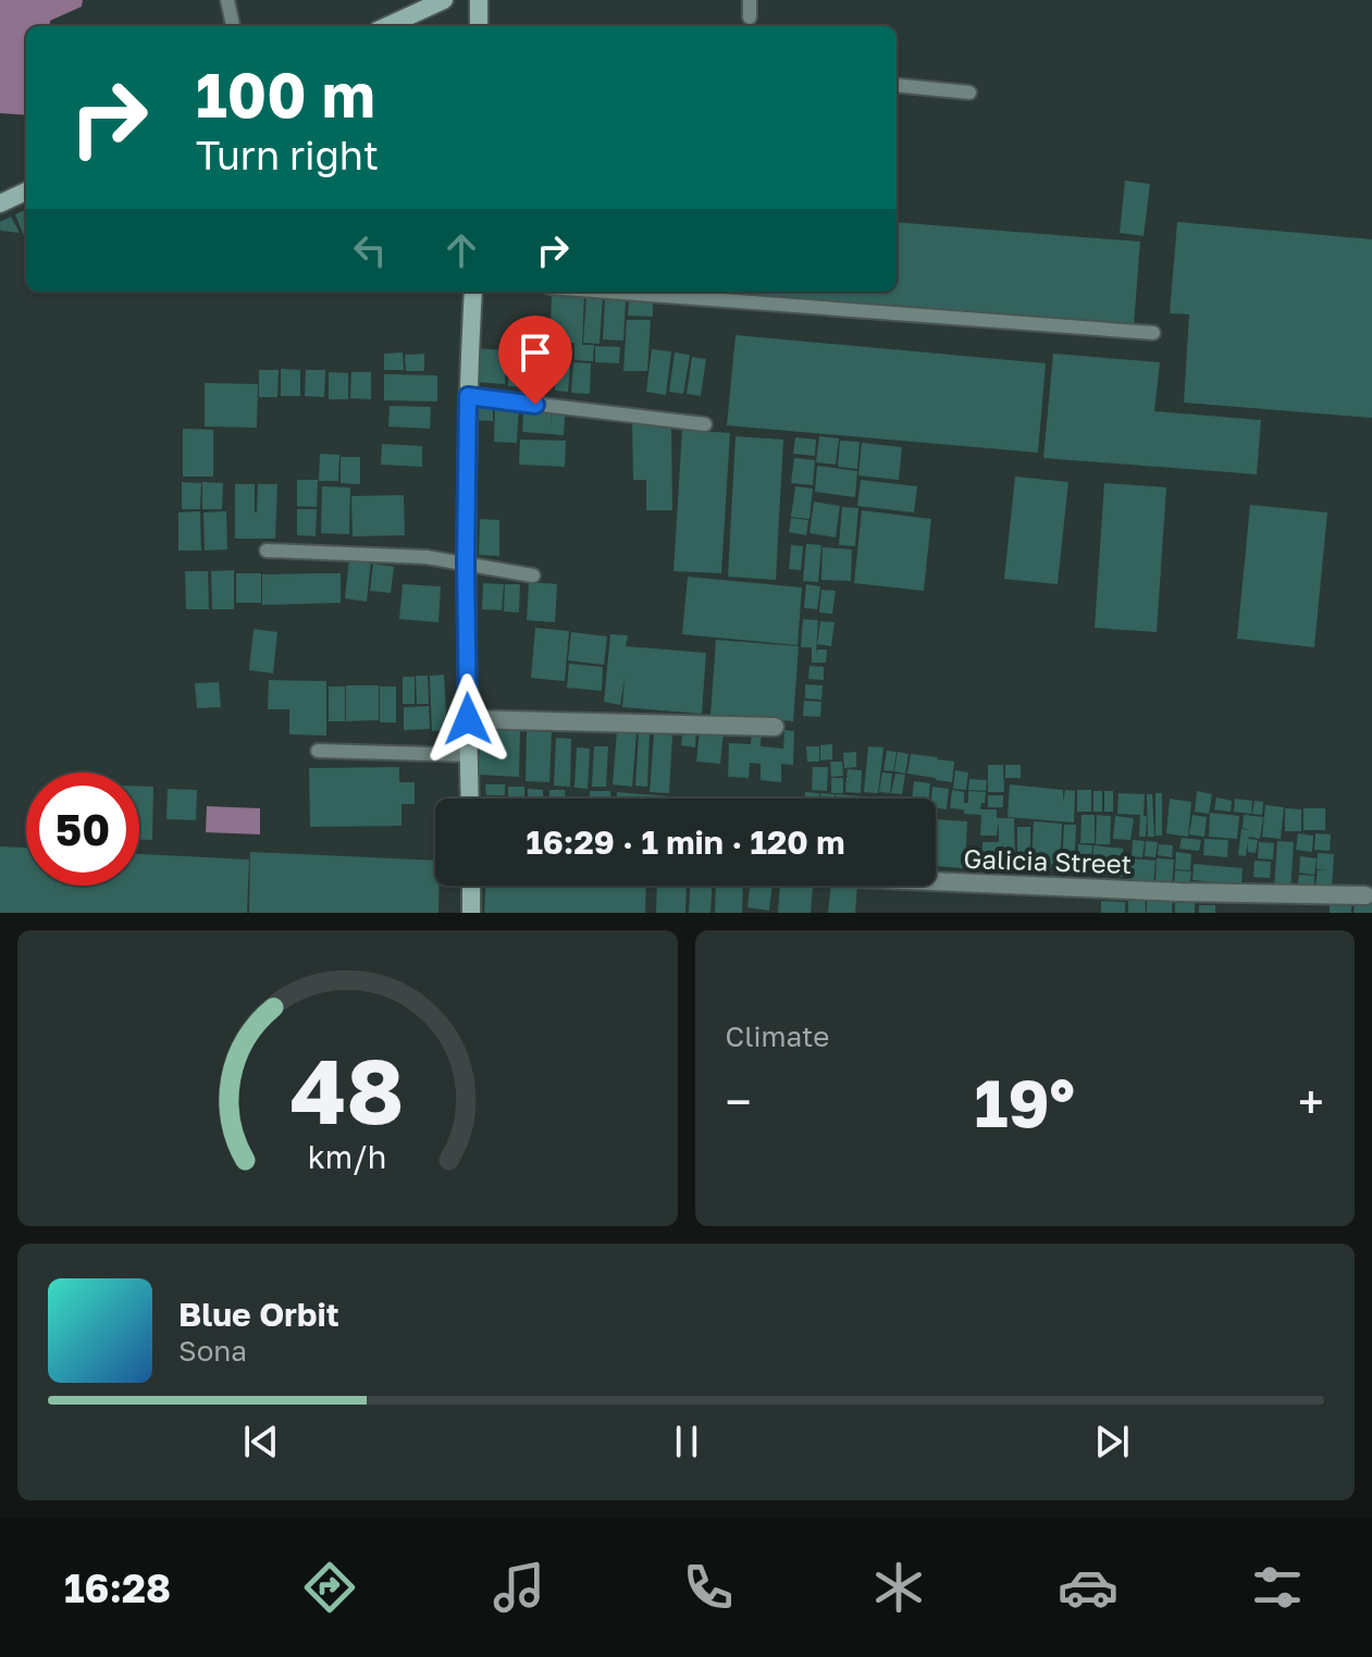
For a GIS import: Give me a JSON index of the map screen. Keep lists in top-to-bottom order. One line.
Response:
{"streets":{"street":["Galicia Street"]},"page":{"turn":["100 m","Turn right"],"limit":"50","trip":"16:29 · 1 min · 120 m","tile":"Climate","heat":["−","19°","+"],"song":["Blue Orbit","Sona"],"tabs":"16:28","gauge":["48","km/h"]}}
